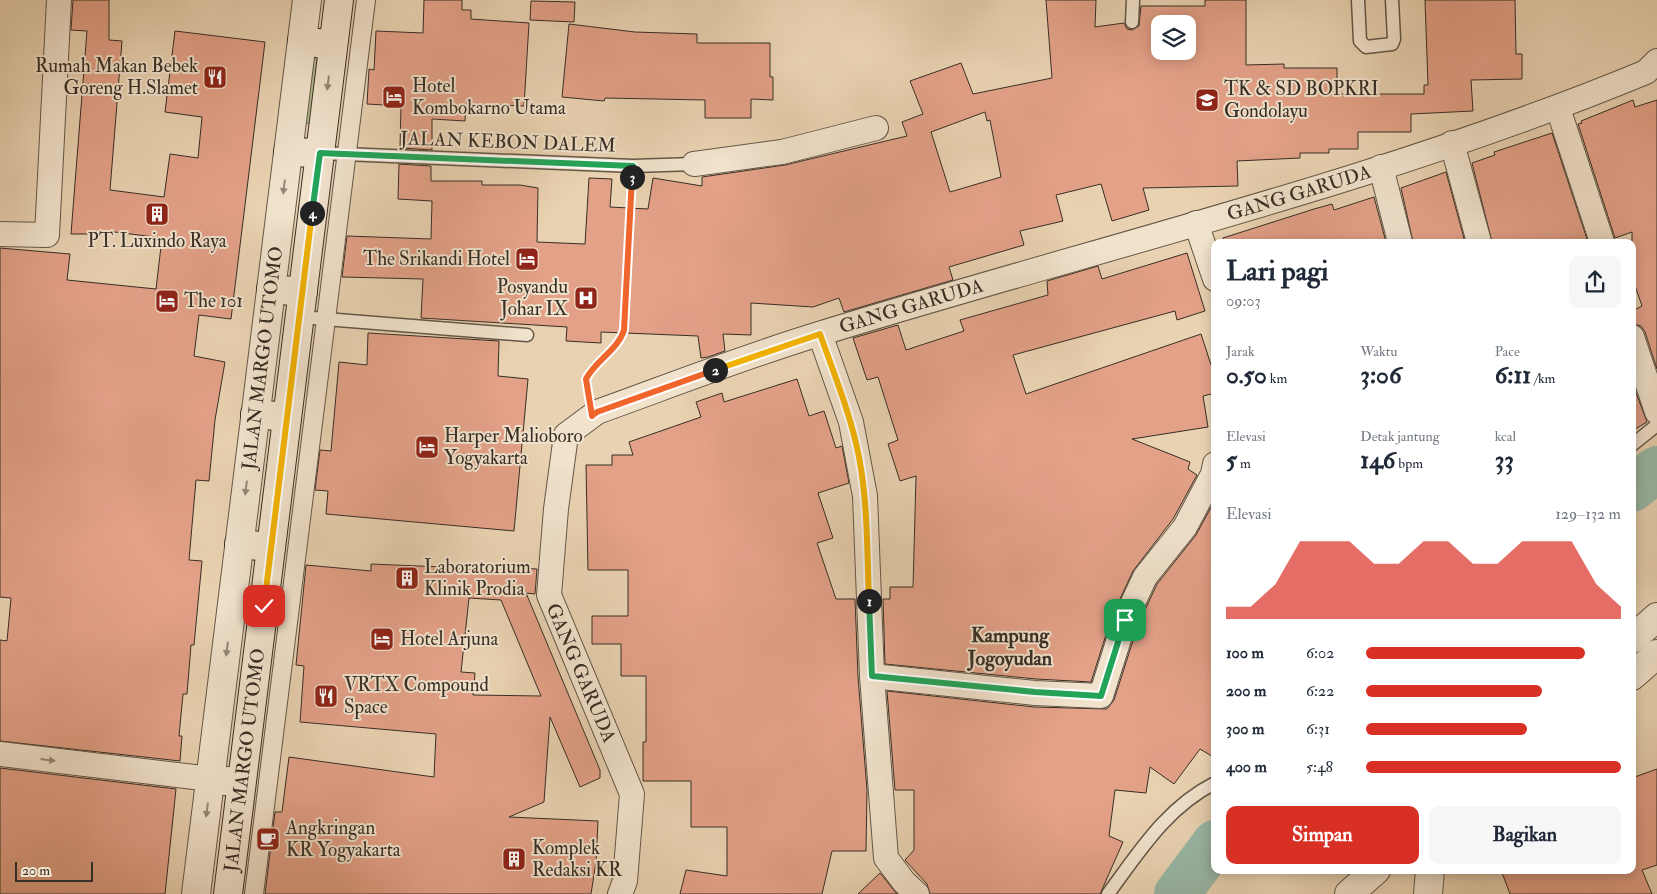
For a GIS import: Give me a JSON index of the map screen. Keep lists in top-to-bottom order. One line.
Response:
{"streets":{"main road":["JALAN MARGO UTOMO"],"street":["GANG GARUDA"],"lane":["JALAN KEBON DALEM"]},"crossings":[["JALAN KEBON DALEM","JALAN MARGO UTOMO"]],"districts":["Kampung Jogoyudan"],"places":{"restaurant":["Rumah Makan Bebek Goreng H.Slamet","VRTX Compound Space"],"hotel":["Hotel Kombokarno Utama","The Srikandi Hotel","The 101","Harper Malioboro Yogyakarta","Hotel Arjuna"],"school or university":["TK & SD BOPKRI Gondolayu"],"building":["PT. Luxindo Raya","Laboratorium Klinik Prodia","Komplek Redaksi KR"],"hospital":["Posyandu Johar IX"],"cafe":["Angkringan KR Yogyakarta"]},"scale_bar":"20 m","page":{"pins":["3","4","2","1"],"heading":["Lari pagi","09:03"],"stats":[["Jarak","0.50 km"],["Waktu","3:06"],["Pace","6:11 /km"],["Elevasi","5 m"],["Detak jantung","146 bpm"],["kcal","33"]],"chart":["Elevasi","129–132 m"],"list":[{"name":"100 m","note":"6:02"},{"name":"200 m","note":"6:22"},{"name":"300 m","note":"6:31"},{"name":"400 m","note":"5:48"}],"buttons":["Simpan","Bagikan"],"scale":"20 m"}}
